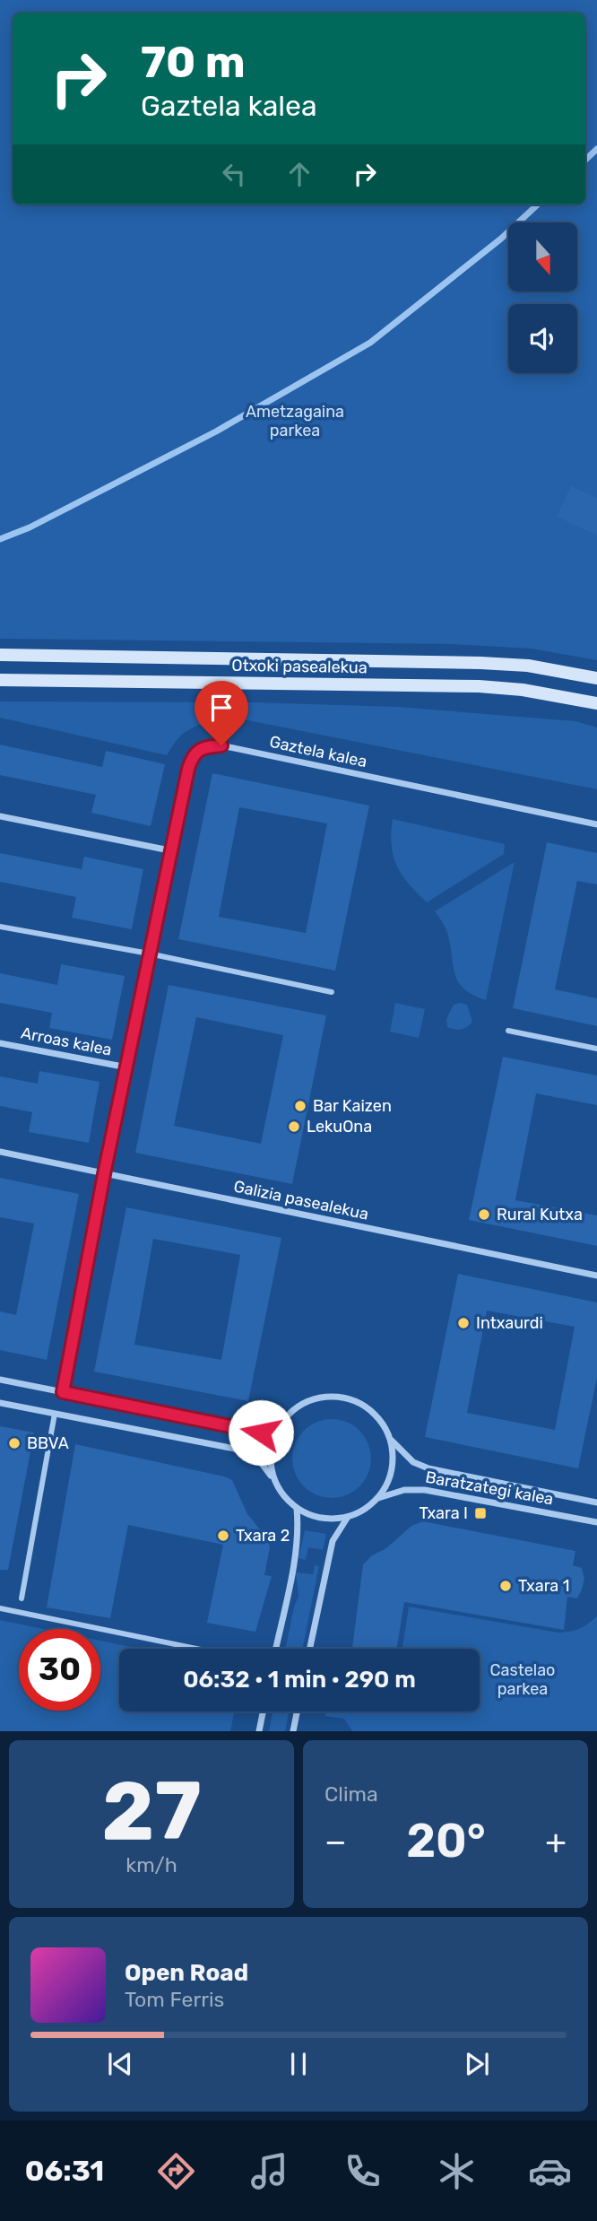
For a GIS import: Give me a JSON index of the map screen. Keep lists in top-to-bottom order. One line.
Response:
{"streets":{"main road":["Otxoki pasealekua"],"street":["Gaztela kalea","Arroas kalea","Galizia pasealekua","Baratzategi kalea"]},"crossings":[["Gaztela kalea","Arroas kalea"],["Gaztela kalea","Galizia pasealekua"]],"parks":["Ametzagaina parkea","Castelao parkea"],"places":{"other":["Bar Kaizen","LekuOna","Rural Kutxa","Intxaurdi","BBVA","Txara 2","Txara 1"],"transit":["Txara I"]},"north":"bottom","page":{"turn":["70 m","Gaztela kalea"],"limit":"30","trip":"06:32 · 1 min · 290 m","tile":[["27","km/h"],"Clima"],"heat":["−","20°","+"],"song":["Open Road","Tom Ferris"],"tabs":"06:31"}}
